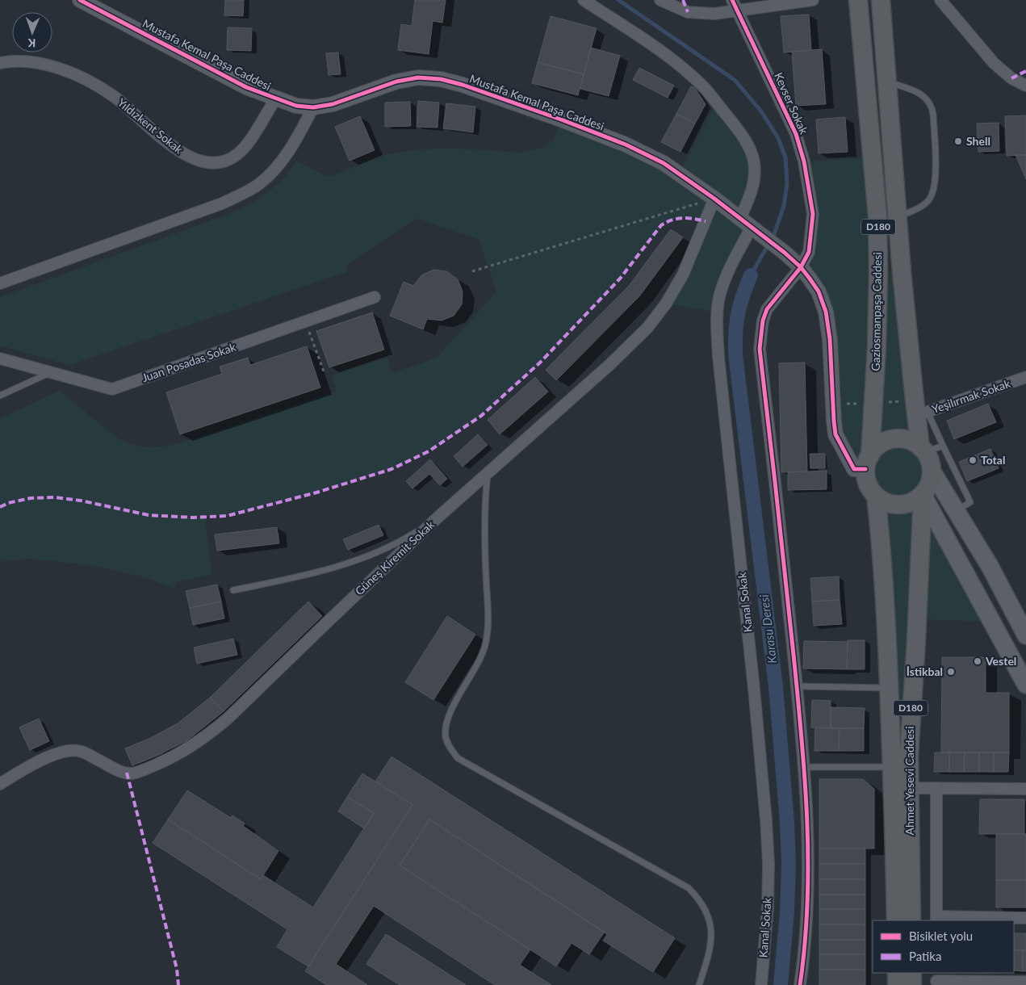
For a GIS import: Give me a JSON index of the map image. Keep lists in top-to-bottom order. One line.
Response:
{"streets":{"highway":["D180","Gaziosmanpaşa Caddesi","Ahmet Yesevi Caddesi"],"street":["Mustafa Kemal Paşa Caddesi","Kevser Sokak","Yıldızkent Sokak","Juan Posadas Sokak","Yeşilırmak Sokak","Güneş Kiremit Sokak","Kanal Sokak"]},"crossings":[["Mustafa Kemal Paşa Caddesi","Kevser Sokak"],["Mustafa Kemal Paşa Caddesi","Yıldızkent Sokak"],["Mustafa Kemal Paşa Caddesi","Gaziosmanpaşa Caddesi"],["Mustafa Kemal Paşa Caddesi","Güneş Kiremit Sokak"],["Mustafa Kemal Paşa Caddesi","Kanal Sokak"],["Mustafa Kemal Paşa Caddesi","Ahmet Yesevi Caddesi"],["Gaziosmanpaşa Caddesi","Yeşilırmak Sokak"],["Gaziosmanpaşa Caddesi","Ahmet Yesevi Caddesi"]],"water":["Karasu Deresi"],"places":["Shell","Total","Vestel","İstikbal"],"legend":["Bisiklet yolu","Patika"],"north":"bottom"}
